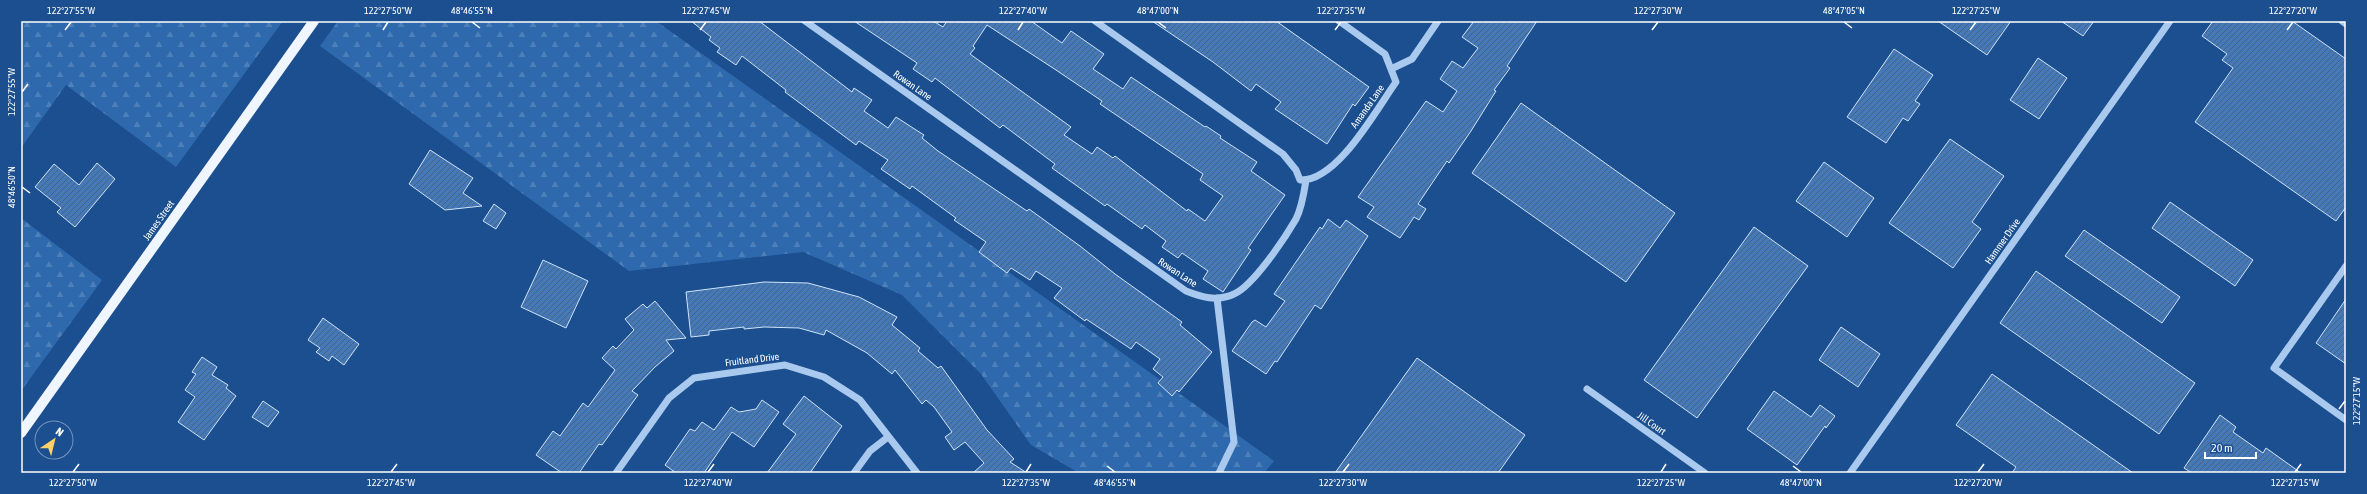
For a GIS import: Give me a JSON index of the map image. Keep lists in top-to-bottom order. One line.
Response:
{"streets":{"main road":["James Street"],"street":["Rowan Lane","Amanda Lane","Hammer Drive","Fruitland Drive","Jill Court"]},"crossings":[["Rowan Lane","Amanda Lane"]],"scale_bar":"20 m","north":"top right","coordinates":["122°27'55\"W","122°27'50\"W","48°46'55\"N","122°27'45\"W","122°27'40\"W","48°47'00\"N","122°27'35\"W","122°27'30\"W","48°47'05\"N","122°27'25\"W","122°27'20\"W","48°46'50\"N","122°27'15\"W"]}
